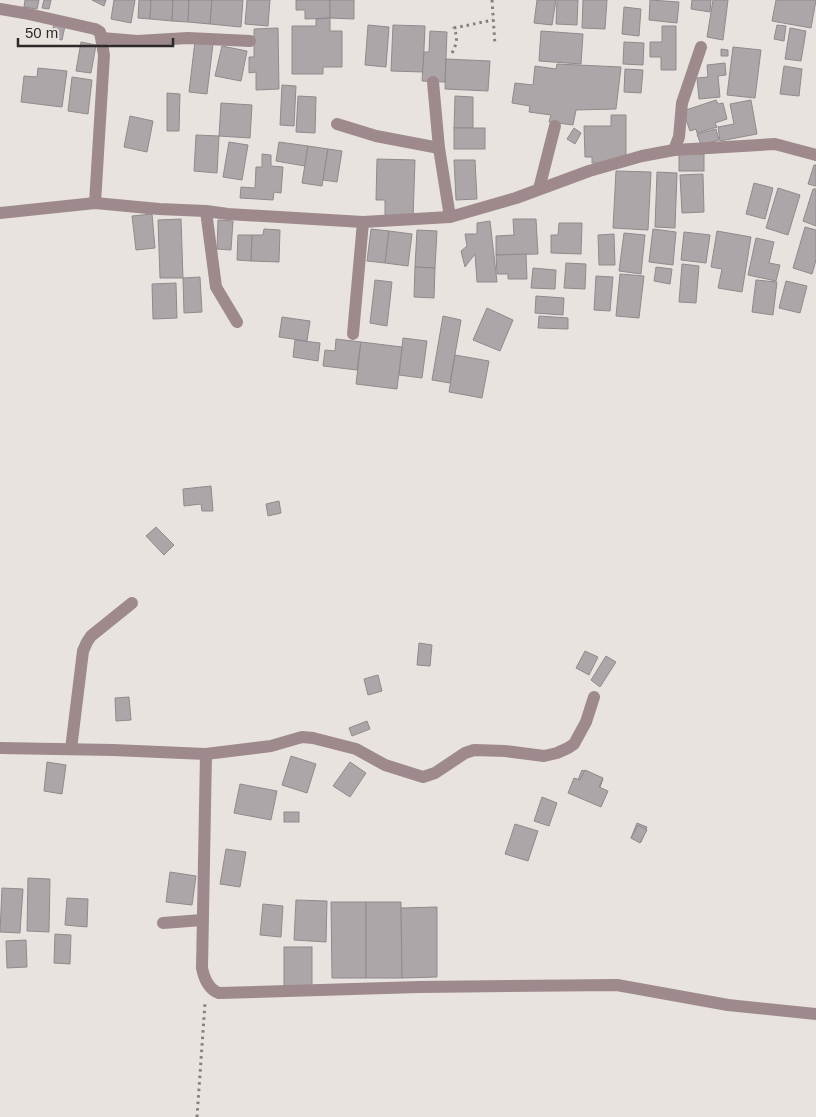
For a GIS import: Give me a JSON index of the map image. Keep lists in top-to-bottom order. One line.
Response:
{"scale_bar":"50 m"}
